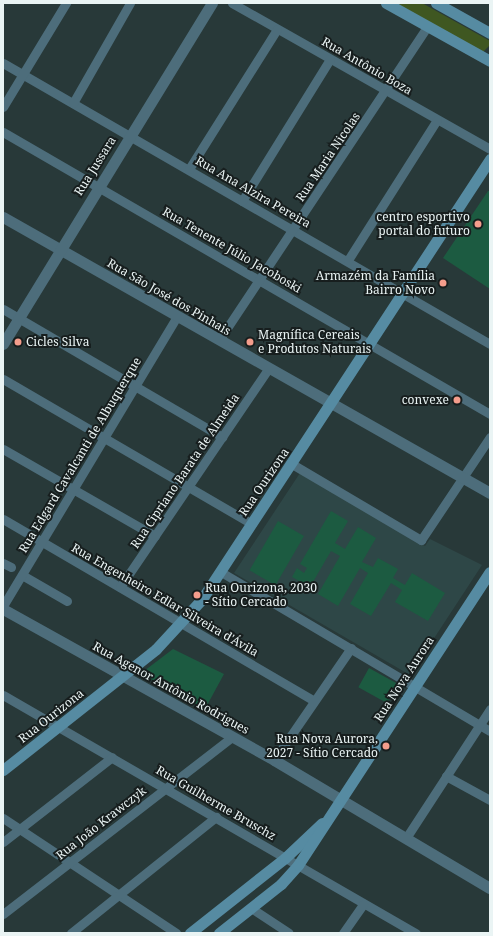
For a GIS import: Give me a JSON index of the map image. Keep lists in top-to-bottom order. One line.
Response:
{"streets":{"main road":["Rua Ourizona","Rua Nova Aurora"],"street":["Rua Antônio Boza","Rua Maria Nicolas","Rua Jussara","Rua Ana Alzira Pereira","Rua Tenente Júlio Jacoboski","Rua São José dos Pinhais","Rua Edgard Cavalcanti de Albuquerque","Rua Cipriano Barata de Almeida","Rua Engenheiro Edlar Silveira d'Ávila","Rua Agenor Antônio Rodrigues","Rua Guilherme Bruschz","Rua João Krawczyk"]},"crossings":[["Rua Antônio Boza","Rua Maria Nicolas"],["Rua Maria Nicolas","Rua Ana Alzira Pereira"],["Rua Maria Nicolas","Rua Tenente Júlio Jacoboski"],["Rua Maria Nicolas","Rua São José dos Pinhais"],["Rua Jussara","Rua Ana Alzira Pereira"],["Rua Jussara","Rua Tenente Júlio Jacoboski"],["Rua Jussara","Rua São José dos Pinhais"],["Rua Ana Alzira Pereira","Rua Ourizona"],["Rua Tenente Júlio Jacoboski","Rua Ourizona"],["Rua São José dos Pinhais","Rua Edgard Cavalcanti de Albuquerque"],["Rua São José dos Pinhais","Rua Cipriano Barata de Almeida"],["Rua São José dos Pinhais","Rua Ourizona"],["Rua Edgard Cavalcanti de Albuquerque","Rua Engenheiro Edlar Silveira d'Ávila"],["Rua Edgard Cavalcanti de Albuquerque","Rua Agenor Antônio Rodrigues"],["Rua Cipriano Barata de Almeida","Rua Engenheiro Edlar Silveira d'Ávila"],["Rua Ourizona","Rua Engenheiro Edlar Silveira d'Ávila"],["Rua Ourizona","Rua Agenor Antônio Rodrigues"],["Rua Ourizona","Rua Guilherme Bruschz"],["Rua Nova Aurora","Rua Agenor Antônio Rodrigues"],["Rua Nova Aurora","Rua Guilherme Bruschz"],["Rua Agenor Antônio Rodrigues","Rua João Krawczyk"],["Rua Guilherme Bruschz","Rua João Krawczyk"]],"places":["centro esportivo portal do futuro","Armazém da Família Bairro Novo","Cicles Silva","Magnífica Cereais e Produtos Naturais","convexe","Rua Ourizona, 2030 - Sítio Cercado","Rua Nova Aurora, 2027 - Sítio Cercado"]}
